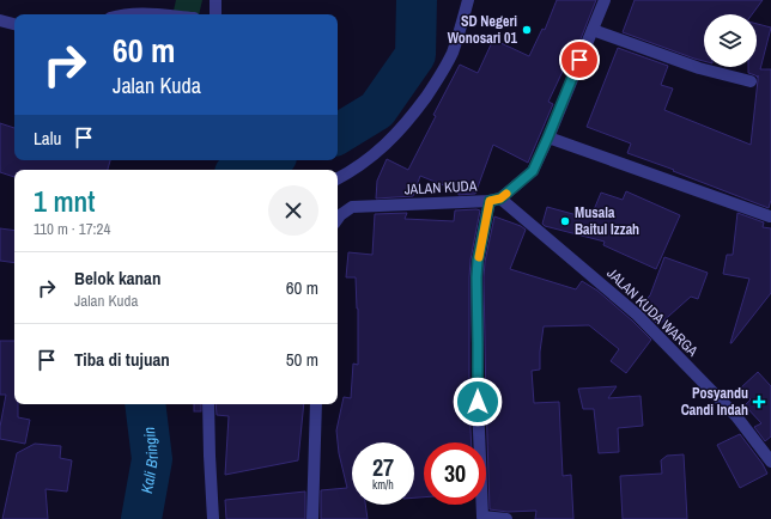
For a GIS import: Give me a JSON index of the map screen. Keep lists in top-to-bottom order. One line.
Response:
{"streets":{"street":["JALAN KUDA","JALAN KUDA WARGA"]},"crossings":[["JALAN KUDA","JALAN KUDA WARGA"]],"water":["Kali Bringin"],"places":{"other":["SD Negeri Wonosari 01","Musala Baitul Izzah"],"health":["Posyandu Candi Indah"]},"page":{"turn":["60 m","Jalan Kuda"],"then":"Lalu","heading":["1 mnt","110 m · 17:24"],"list":[{"name":"Belok kanan","note":"Jalan Kuda","value":"60 m"},{"name":"Tiba di tujuan","value":"50 m"}],"speed":"27 km/h","limit":"30"}}
